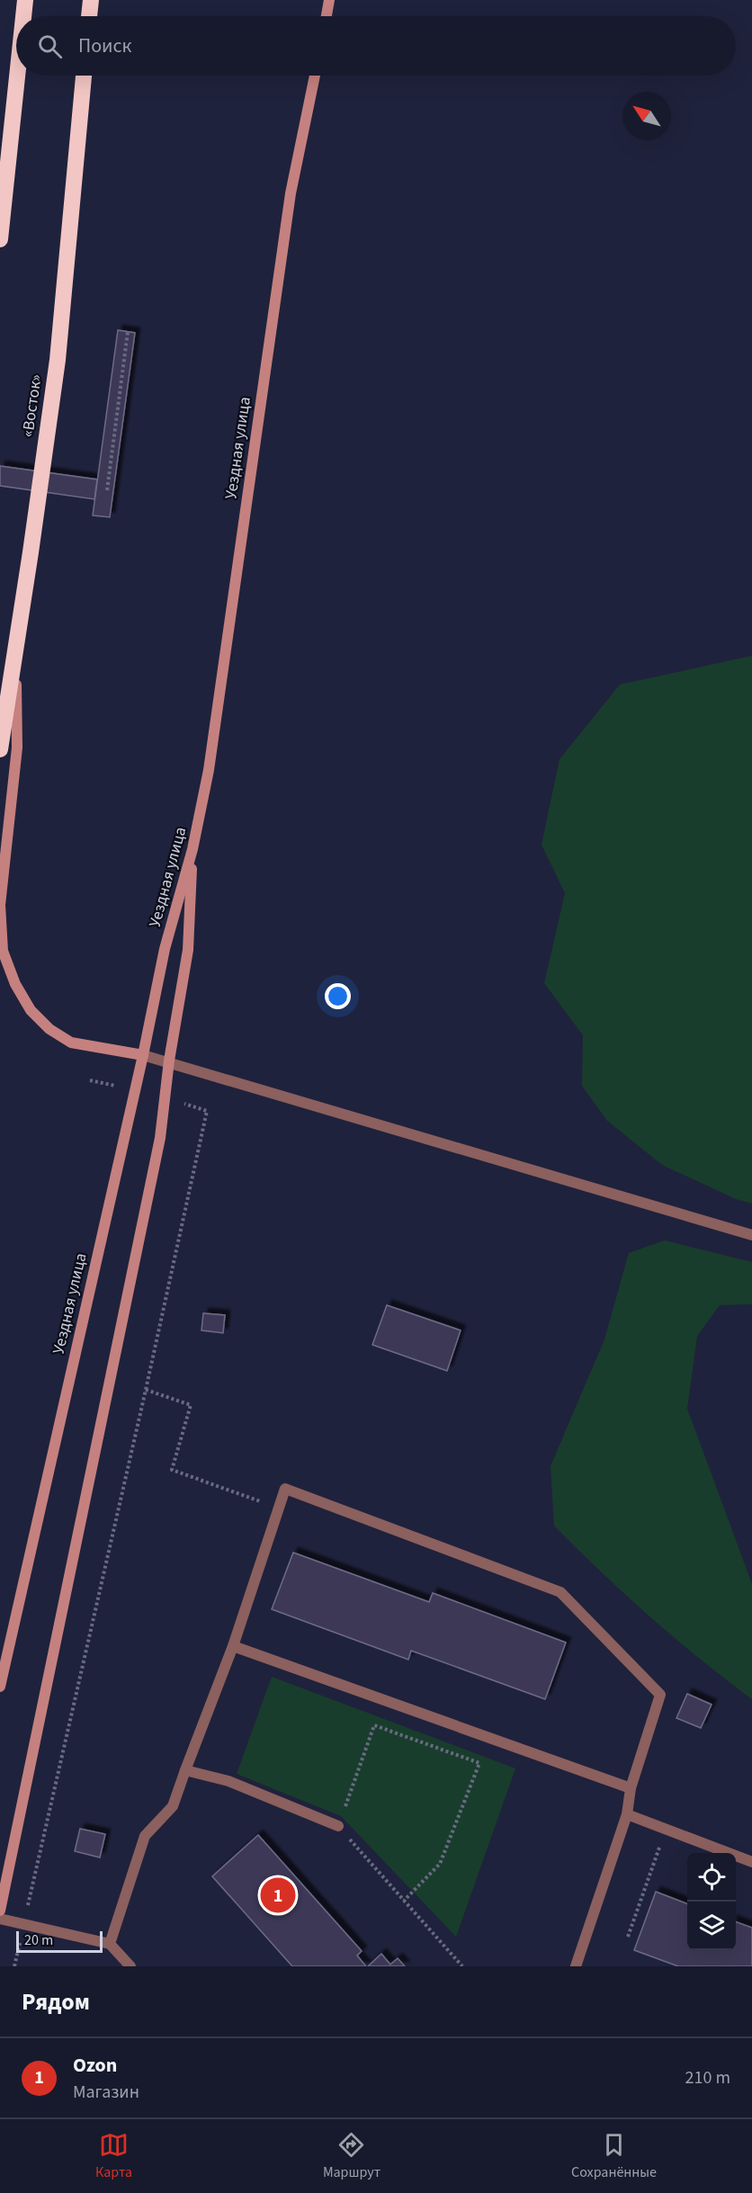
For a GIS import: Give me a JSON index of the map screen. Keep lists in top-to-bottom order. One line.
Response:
{"streets":{"highway":["«Восток»"],"street":["Уездная улица"]},"scale_bar":"20 m","north":"top left","page":{"search":"Поиск","pins":"1","scale":"20 m","heading":"Рядом","list":[{"mark":"1","name":"Ozon","note":"Магазин","value":"210 m"}],"nav":["Карта","Маршрут","Сохранённые"]}}
